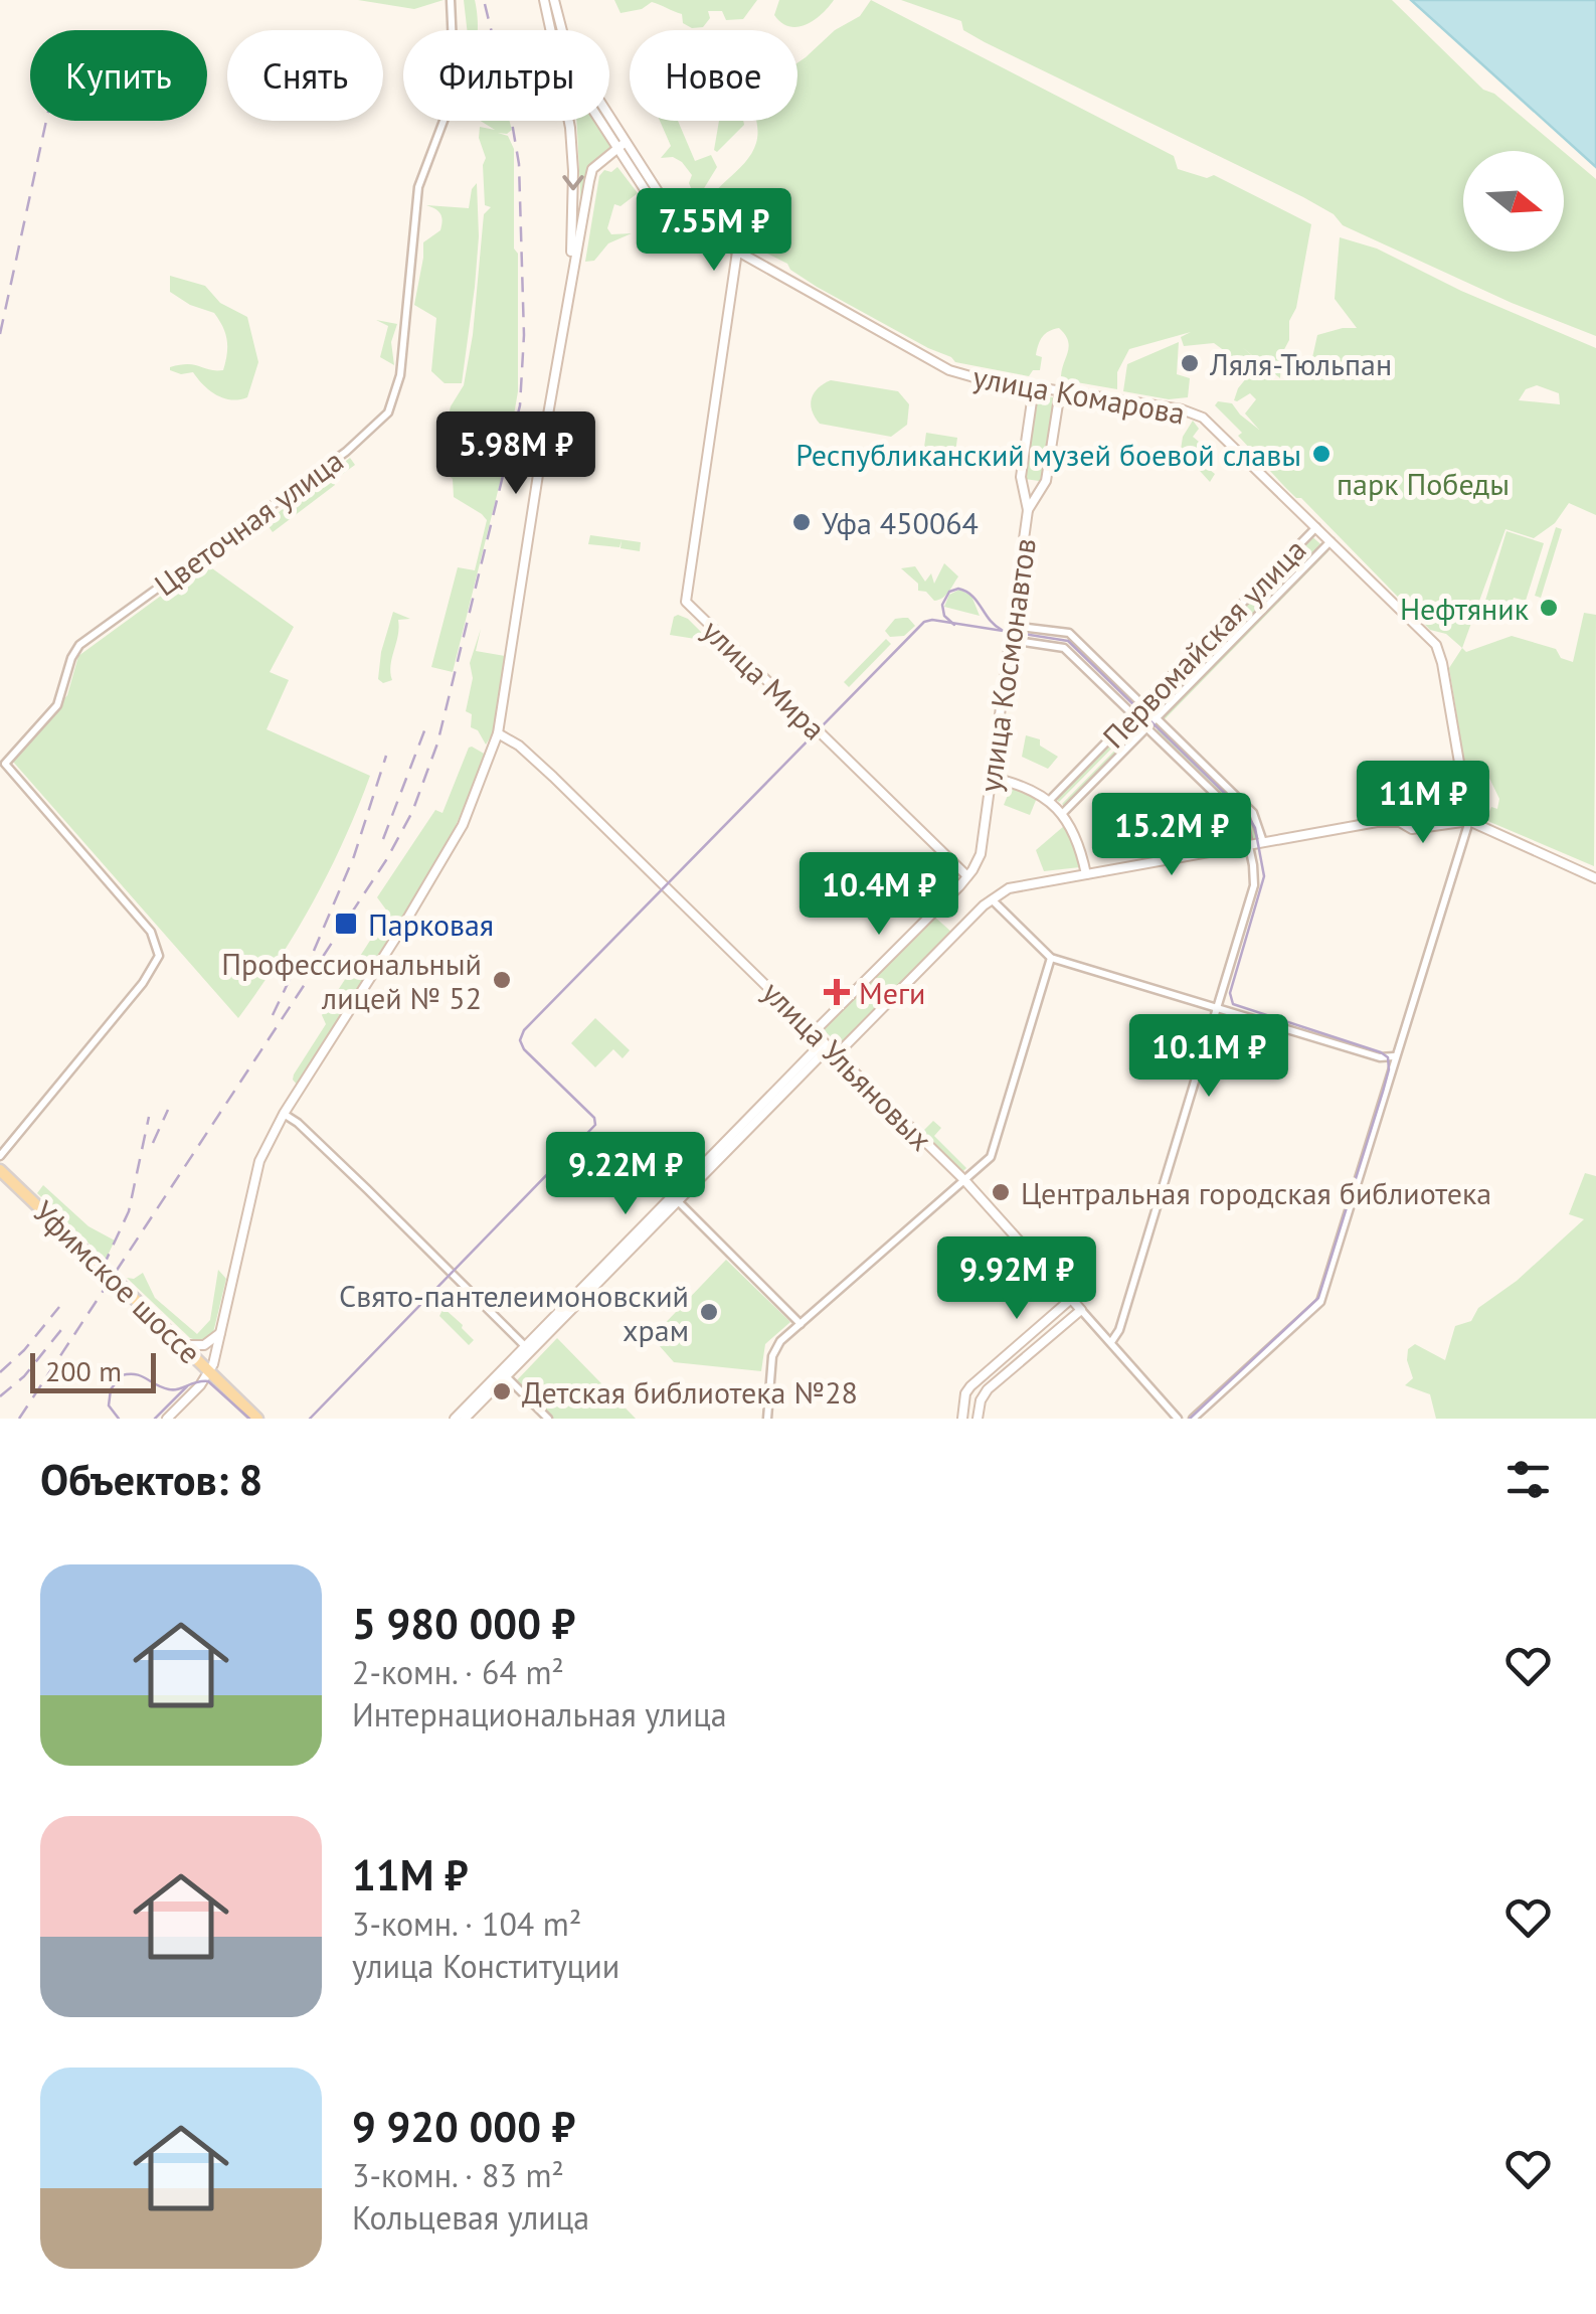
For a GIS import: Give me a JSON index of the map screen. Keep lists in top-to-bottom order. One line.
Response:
{"streets":{"main road":["улица Комарова","улица Космонавтов","улица Мира","улица Ульяновых","Уфимское шоссе"],"street":["Цветочная улица","Первомайская улица"]},"crossings":[["улица Комарова","Первомайская улица"],["улица Комарова","улица Космонавтов"],["улица Комарова","улица Мира"],["улица Космонавтов","улица Мира"]],"parks":["парк Победы"],"places":{"other":["Ляля-Тюльпан","Республиканский музей боевой славы","Уфа 450064","Нефтяник","Профессиональный лицей № 52","Центральная городская библиотека","Свято-пантелеимоновский храм","Детская библиотека №28"],"transit":["Парковая"],"health":["Меги"]},"scale_bar":"200 m","north":"right","page":{"chip":["Купить","Снять","Фильтры","Новое"],"price":["7.55M ₽","5.98M ₽","11M ₽","15.2M ₽","10.4M ₽","10.1M ₽","9.22M ₽","9.92M ₽"],"scale":"200 m","heading":"Объектов: 8","list":[{"name":"5 980 000 ₽","note":"2-комн. · 64 m² · Интернациональная улица"},{"name":"11M ₽","note":"3-комн. · 104 m² · улица Конституции"},{"name":"9 920 000 ₽","note":"3-комн. · 83 m² · Кольцевая улица"}]}}
